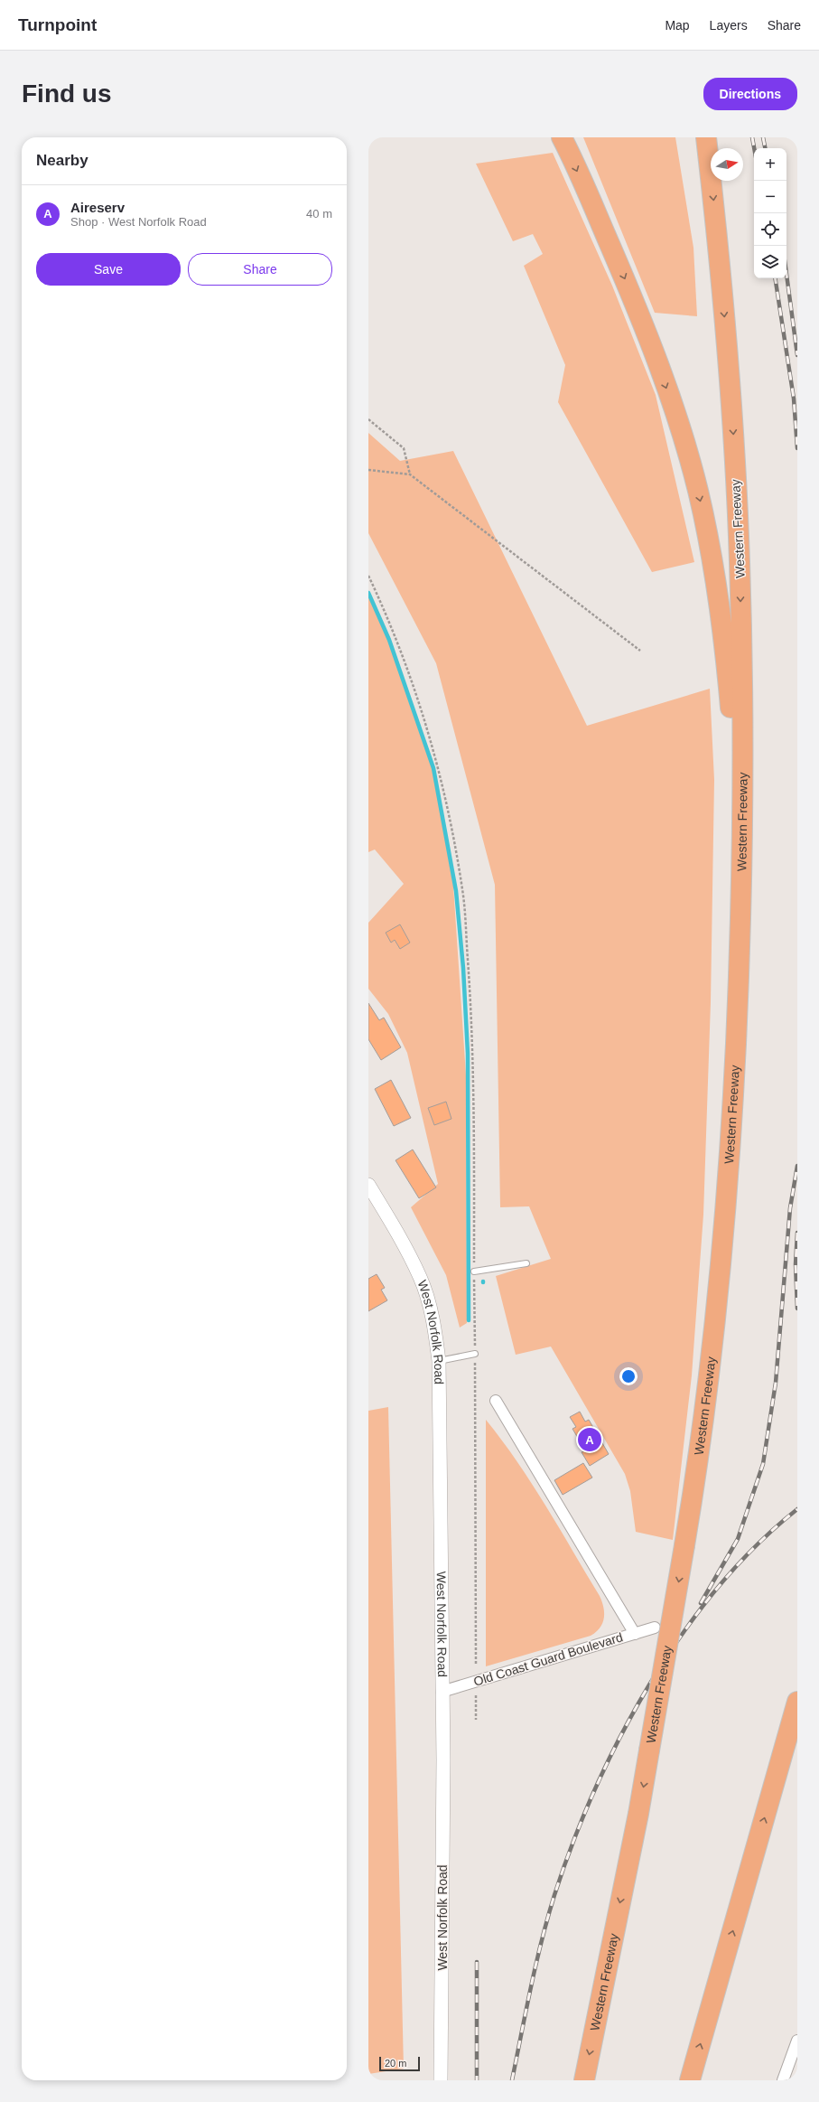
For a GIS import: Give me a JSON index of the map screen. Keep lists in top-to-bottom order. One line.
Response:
{"streets":{"highway":["Western Freeway"],"street":["West Norfolk Road","Old Coast Guard Boulevard"]},"crossings":[["West Norfolk Road","Old Coast Guard Boulevard"]],"scale_bar":"20 m","north":"right","page":{"header":"Turnpoint","nav":["Map","Layers","Share"],"buttons":["Directions",["Save","Share"]],"title":"Find us","heading":"Nearby","map_buttons":["+","−"],"list":[{"mark":"A","name":"Aireserv","note":"Shop · West Norfolk Road","value":"40 m"}],"pins":"A","scale":"20 m"}}
